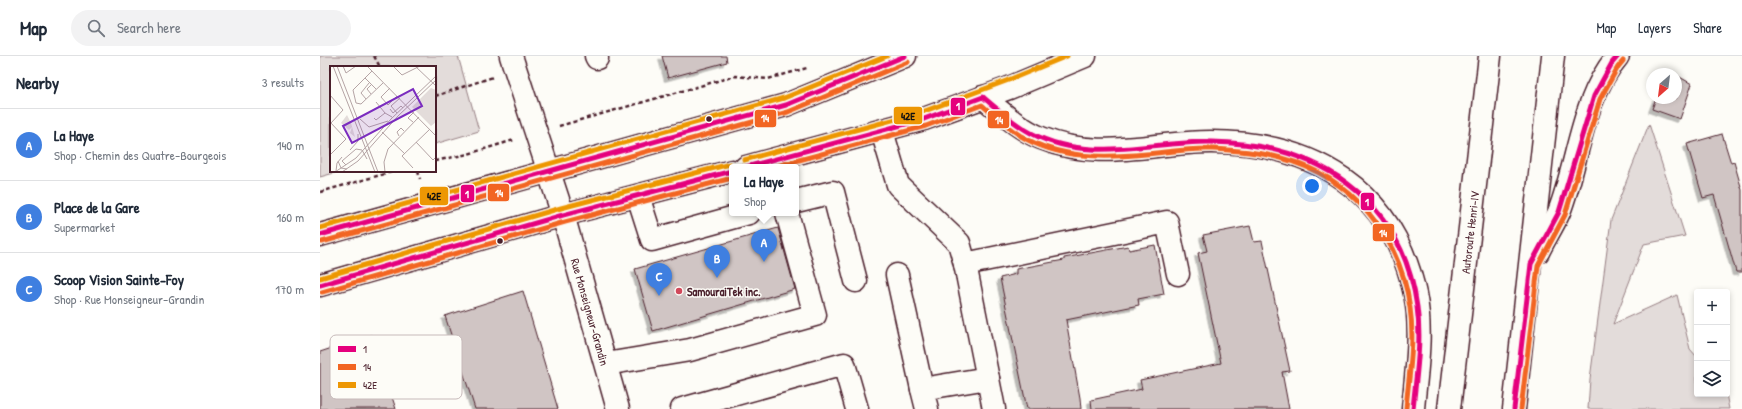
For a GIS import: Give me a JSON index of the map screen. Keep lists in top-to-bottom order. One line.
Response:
{"streets":{"main road":["Autoroute Henri-IV","Rue Monseigneur-Grandin"]},"places":["SamouraiTek inc."],"lines":["transit line 1","transit line 42E","transit line 14"],"legend":["1","14","42E"],"north":"bottom left","page":{"header":"Map","search":"Search here","nav":["Map","Layers","Share"],"heading":["Nearby","3 results"],"list":[{"mark":"A","name":"La Haye","note":"Shop · Chemin des Quatre-Bourgeois","value":"140 m"},{"mark":"B","name":"Place de la Gare","note":"Supermarket","value":"160 m"},{"mark":"C","name":"Scoop Vision Sainte-Foy","note":"Shop · Rue Monseigneur-Grandin","value":"170 m"}],"popup":["La Haye","Shop"],"pins":["A","B","C"],"map_buttons":["+","−"]}}
